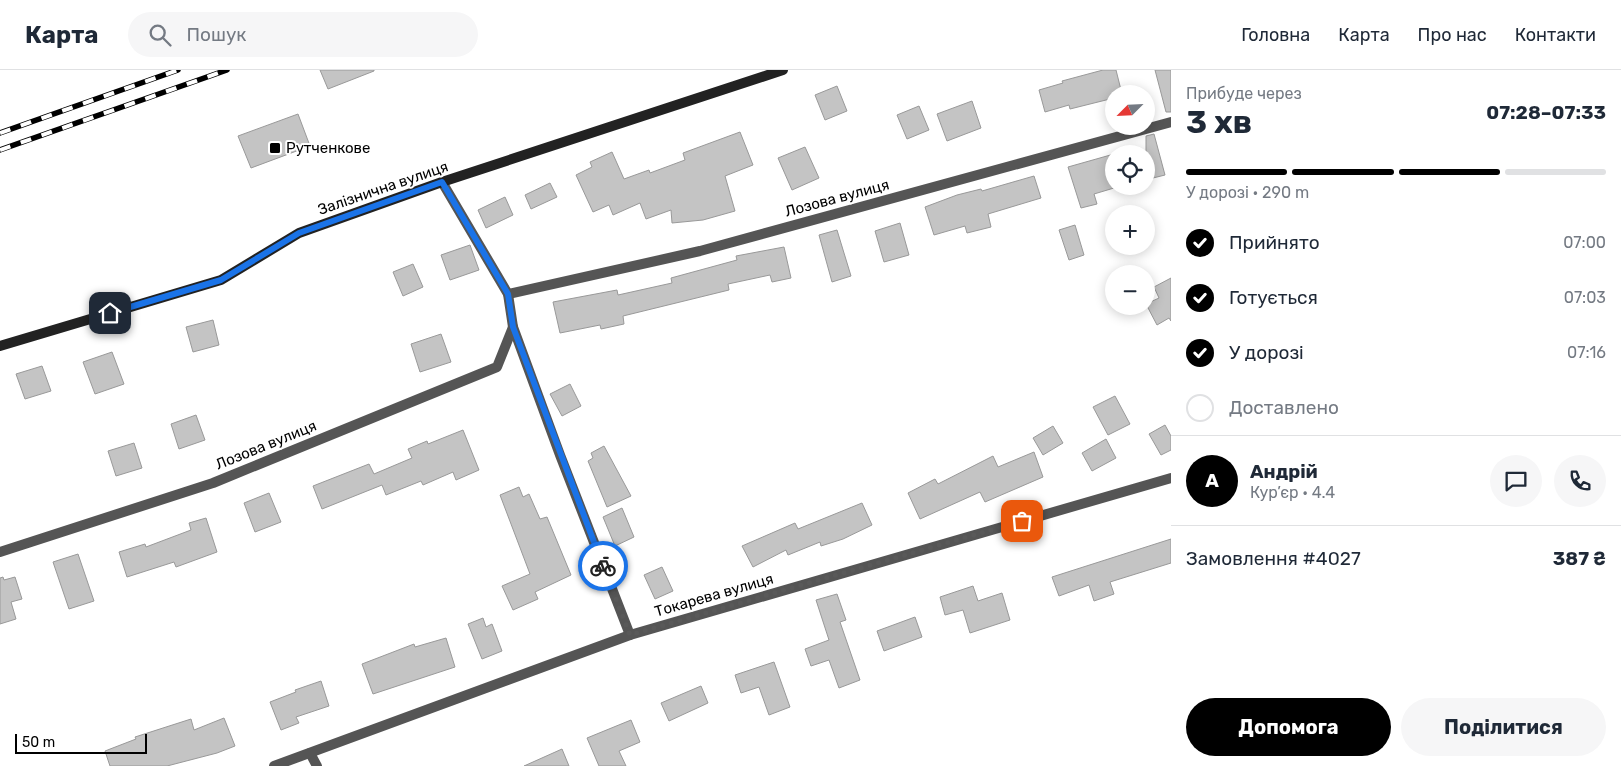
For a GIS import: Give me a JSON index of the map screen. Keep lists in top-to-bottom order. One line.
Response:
{"streets":{"main road":["Залізнична вулиця"],"street":["Лозова вулиця","Токарева вулиця"]},"places":{"transit":["Рутченкове"]},"scale_bar":"50 m","north":"bottom left","page":{"header":"Карта","search":"Пошук","nav":["Головна","Карта","Про нас","Контакти"],"heading":["3 хв","Прибуде через","07:28–07:33"],"panel":["Андрій","Кур’єр · 4.4","Замовлення #4027","387 ₴"],"map_buttons":["+","−"],"bar":"У дорозі · 290 m","list":[["Прийнято","07:00"],["Готується","07:03"],["У дорозі","07:16"],"Доставлено"],"round":"А","buttons":["Допомога","Поділитися"],"scale":"50 m"}}
